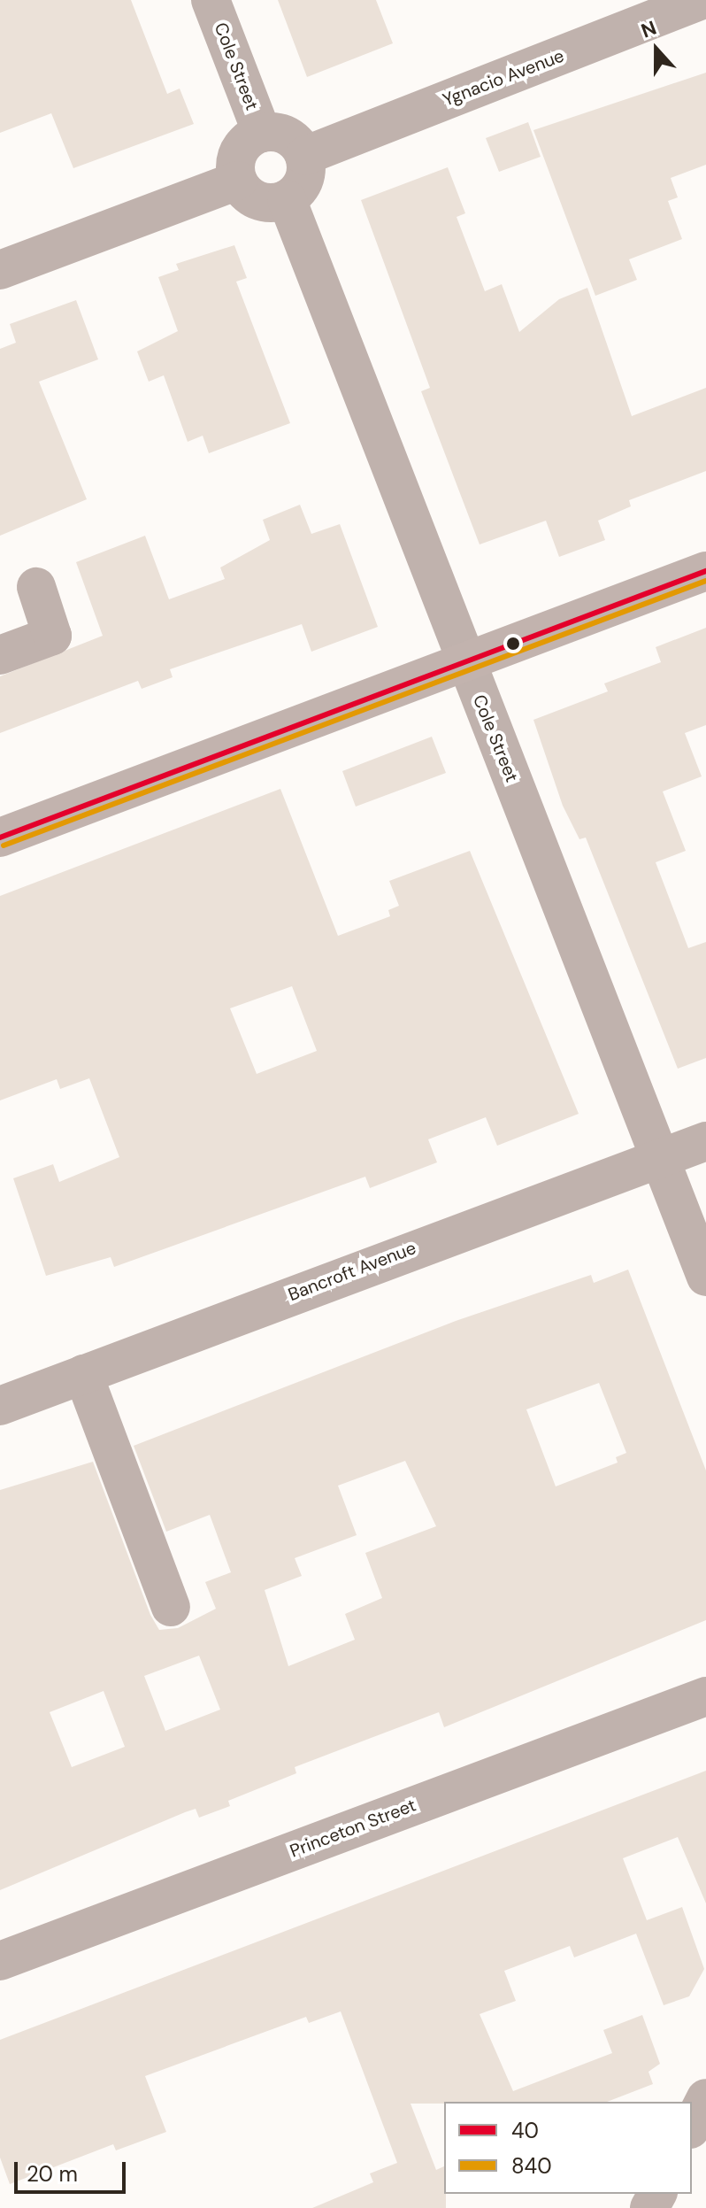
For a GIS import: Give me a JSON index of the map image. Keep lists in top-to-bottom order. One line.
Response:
{"streets":{"street":["Cole Street","Ygnacio Avenue","Bancroft Avenue","Princeton Street"]},"crossings":[["Cole Street","Ygnacio Avenue"],["Cole Street","Bancroft Avenue"]],"lines":["transit line 40","transit line 840"],"legend":["40","840"],"scale_bar":"20 m","north":"top"}
